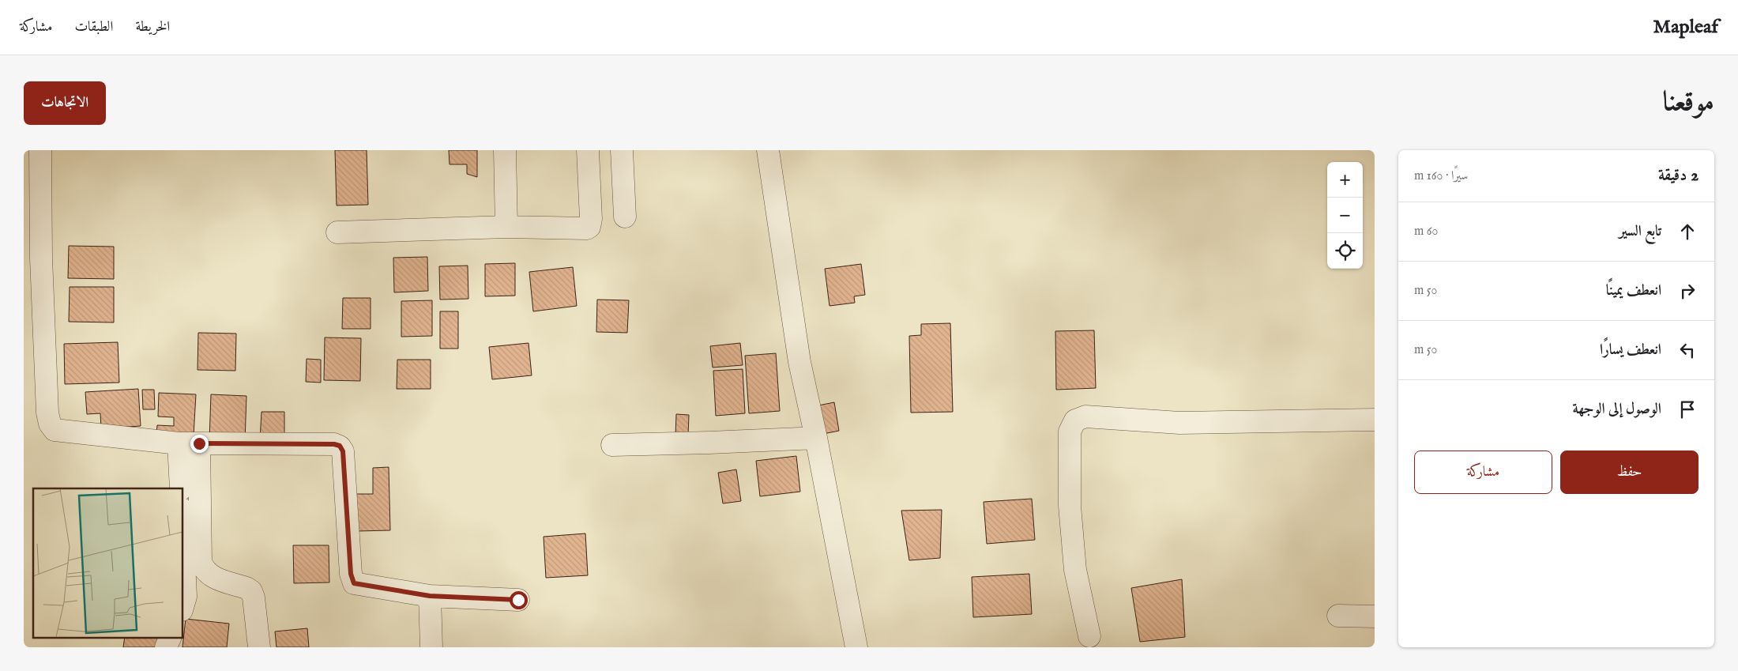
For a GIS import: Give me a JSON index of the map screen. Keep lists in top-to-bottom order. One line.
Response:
{"page":{"header":"Mapleaf","nav":["الخريطة","الطبقات","مشاركة"],"title":"موقعنا","buttons":["الاتجاهات",["حفظ","مشاركة"]],"heading":["2 دقيقة","سيرًا · 160 m"],"map_buttons":["+","−"],"list":[["تابع السير","60 m"],["انعطف يمينًا","50 m"],["انعطف يسارًا","50 m"],"الوصول إلى الوجهة"]}}
